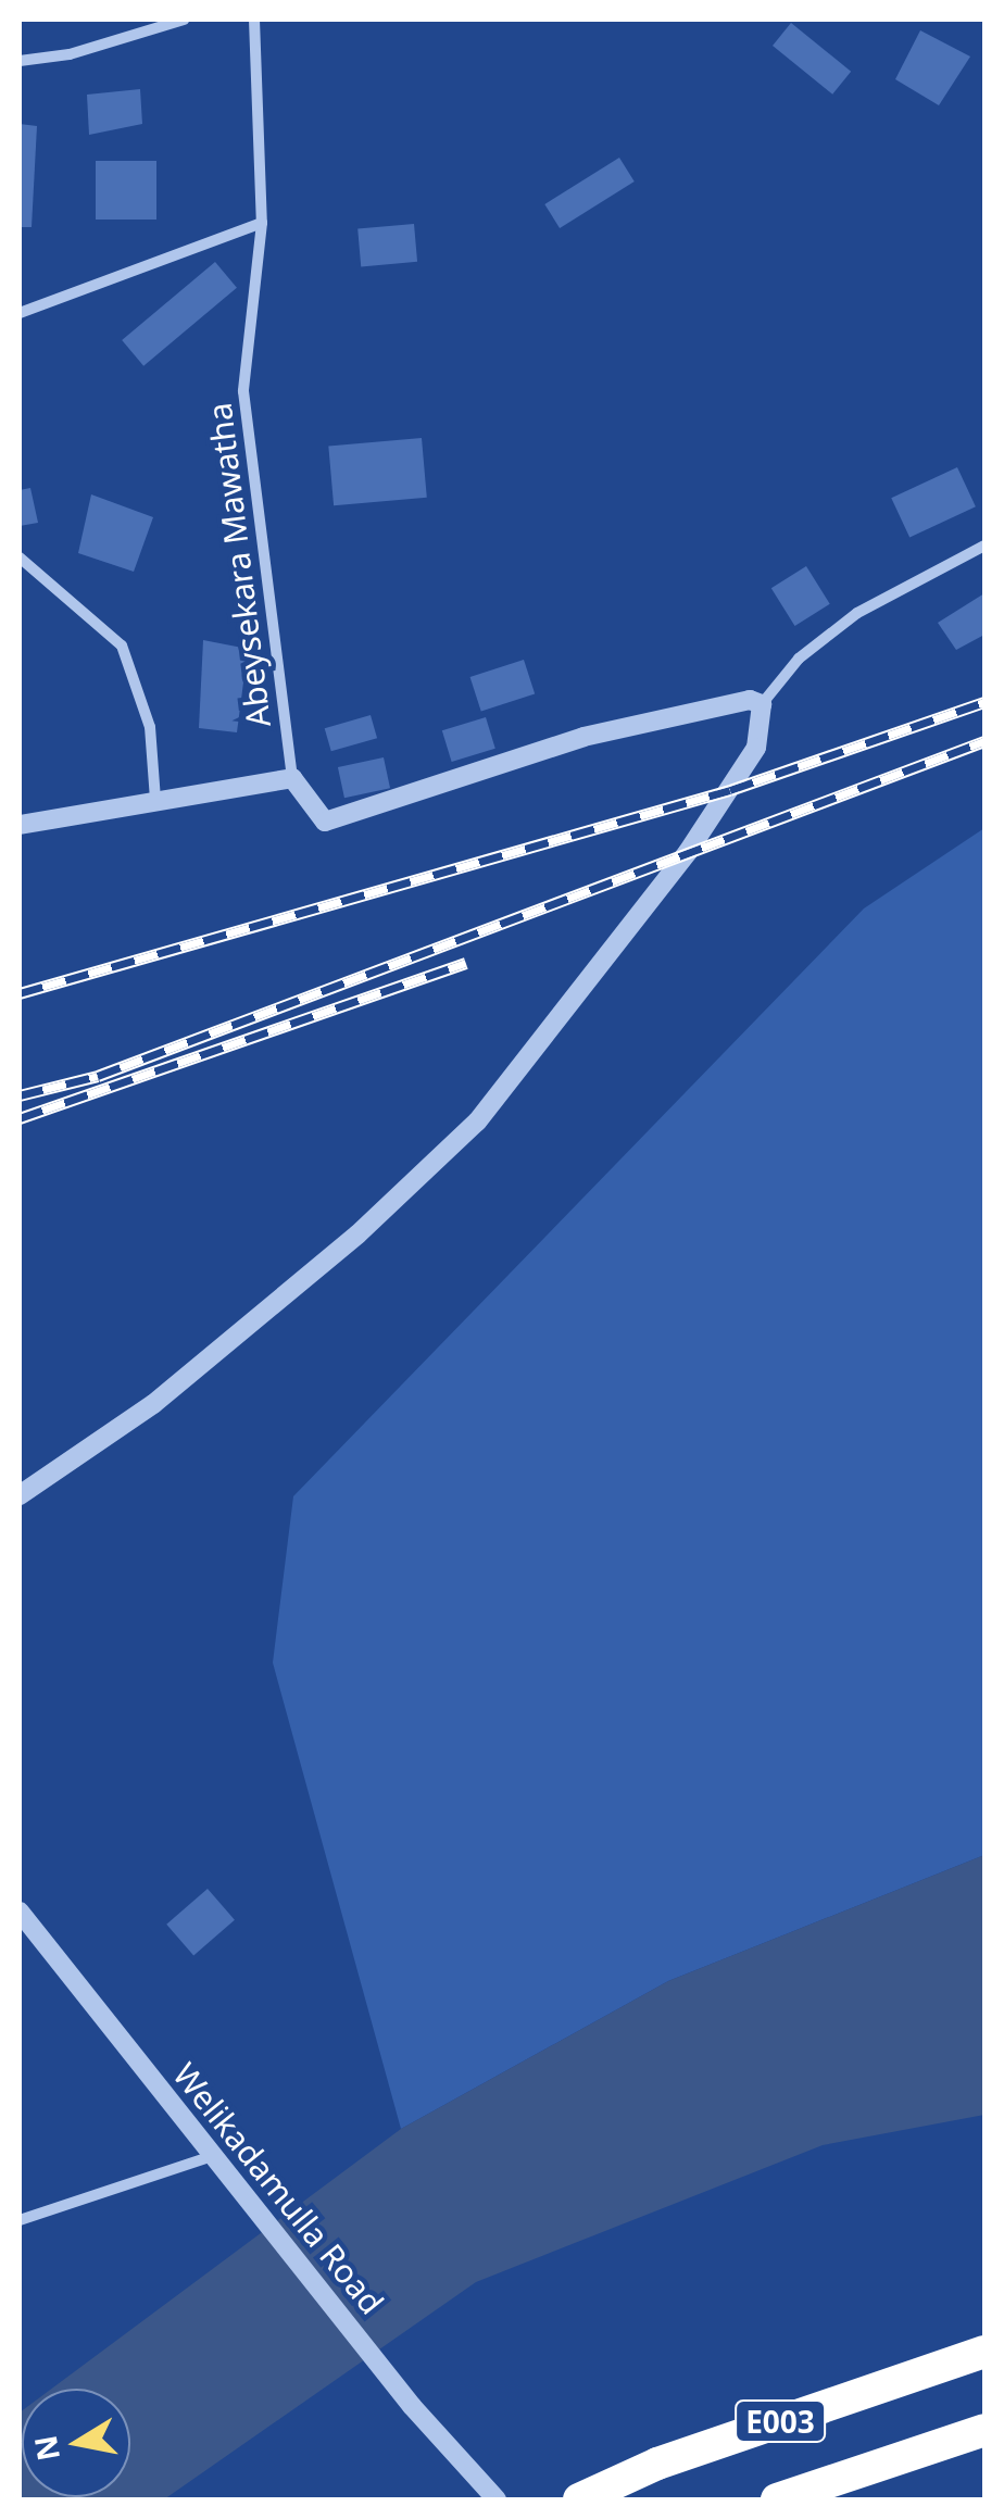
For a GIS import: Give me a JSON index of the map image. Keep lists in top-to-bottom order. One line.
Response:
{"streets":{"highway":["E003"],"street":["Abeysekara Mawatha","Welikadamulla Road"]},"north":"left"}
